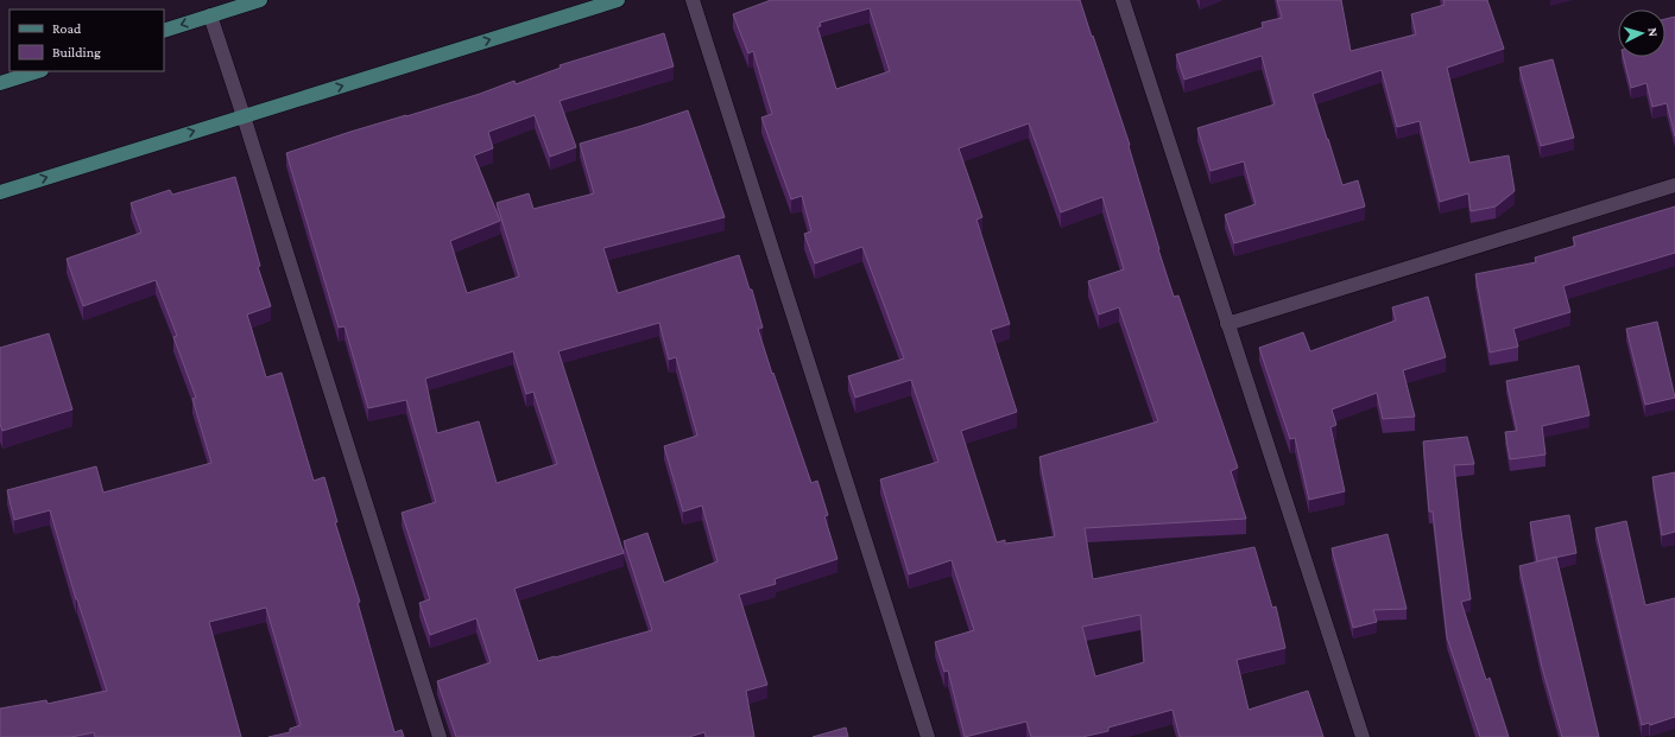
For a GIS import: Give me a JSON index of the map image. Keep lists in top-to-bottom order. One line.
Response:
{"legend":["Road","Building"],"north":"right"}
